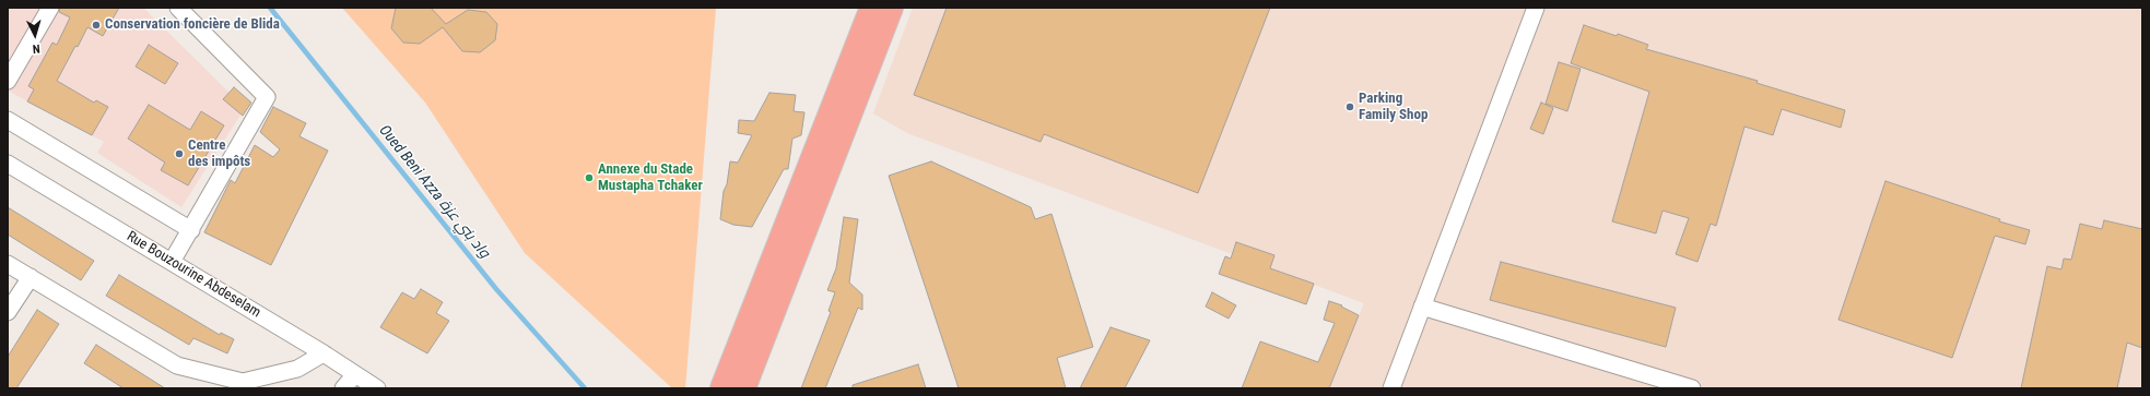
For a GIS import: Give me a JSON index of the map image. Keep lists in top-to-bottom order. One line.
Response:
{"streets":{"street":["Rue Bouzourine Abdeselam"]},"water":["Oued Beni Azza واد بني عزة"],"places":["Conservation foncière de Blida","Parking Family Shop","Centre des impôts","Annexe du Stade Mustapha Tchaker"],"north":"bottom"}
